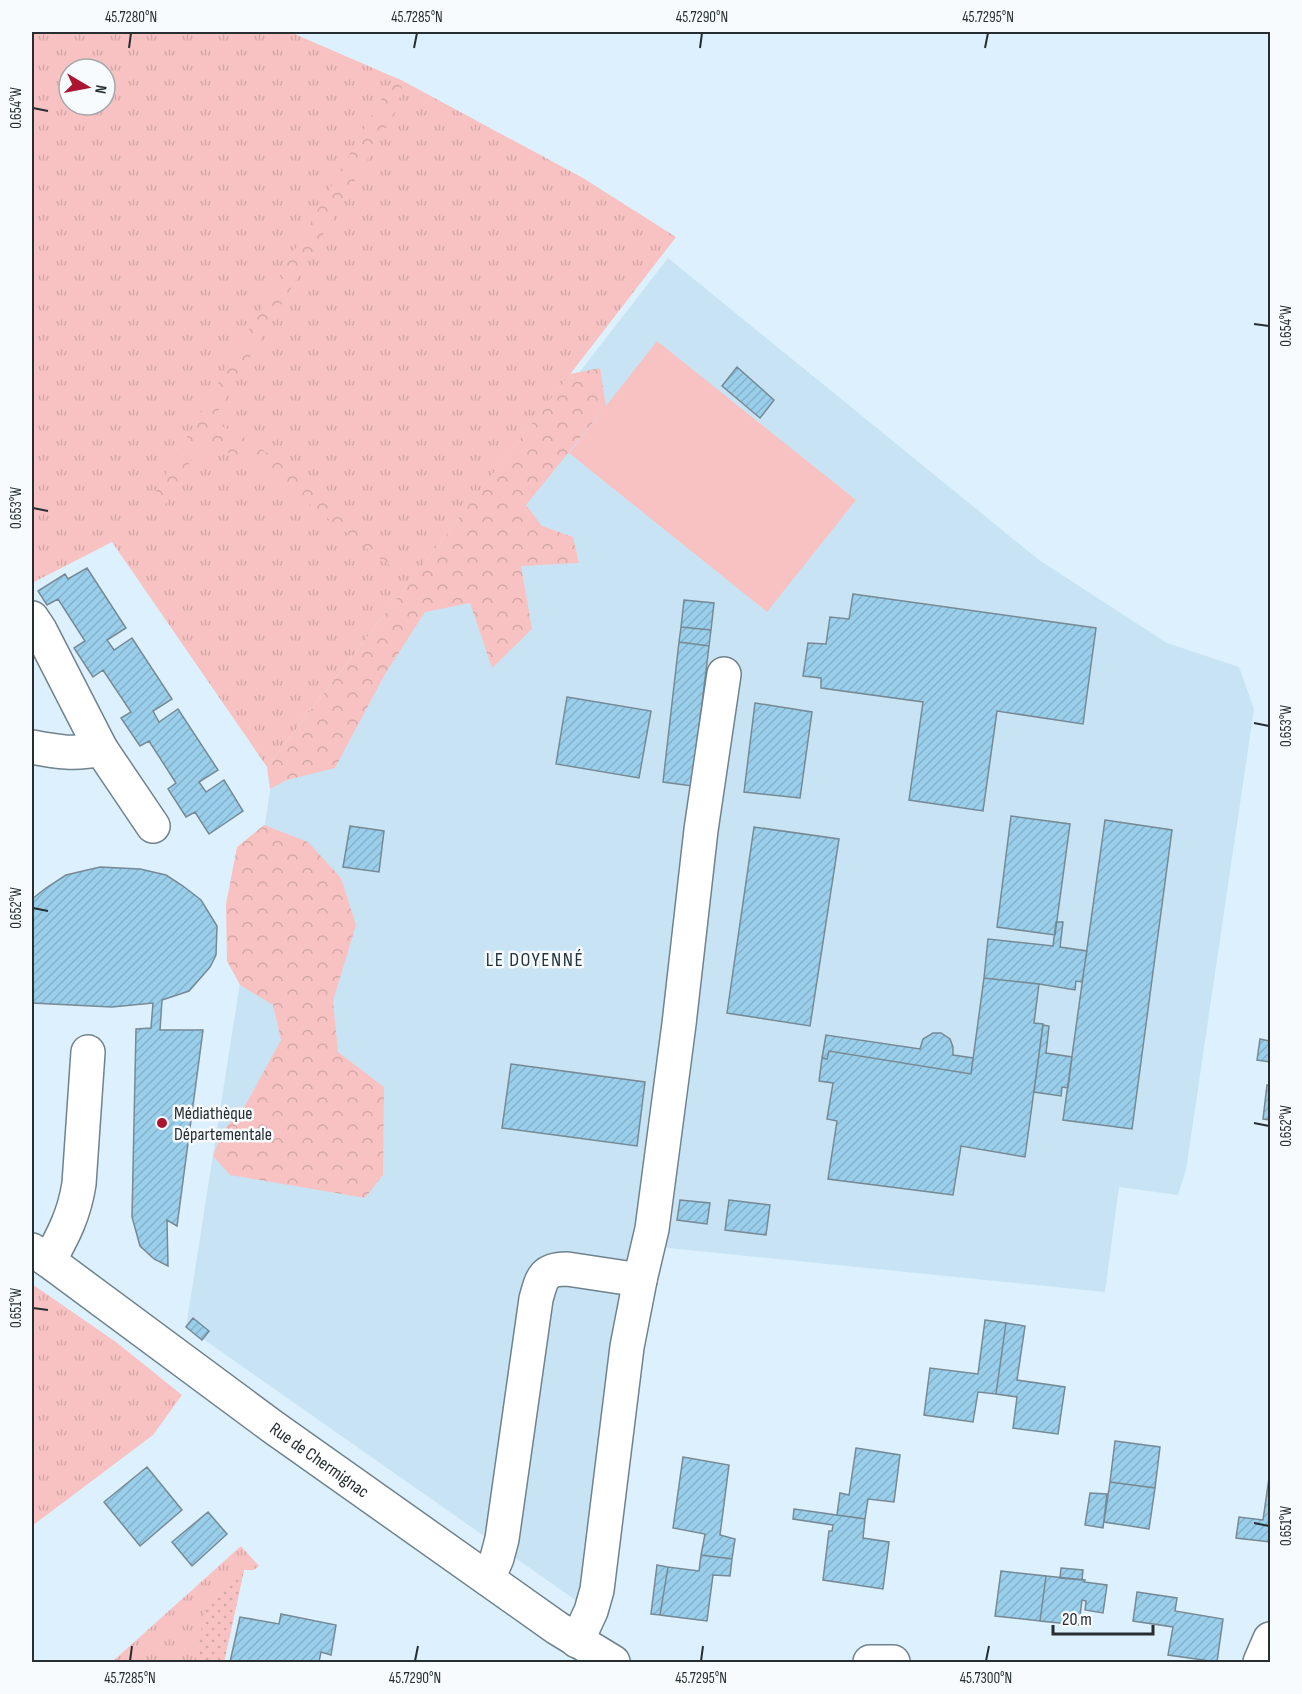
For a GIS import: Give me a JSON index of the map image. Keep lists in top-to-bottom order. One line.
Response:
{"streets":{"street":["Rue de Chermignac"]},"districts":["LE DOYENNÉ"],"places":["Médiathèque Départementale"],"scale_bar":"20 m","north":"right","coordinates":["45.7280°N","45.7285°N","45.7290°N","45.7295°N","0.654°W","0.653°W","0.652°W","0.651°W","45.7300°N"]}
